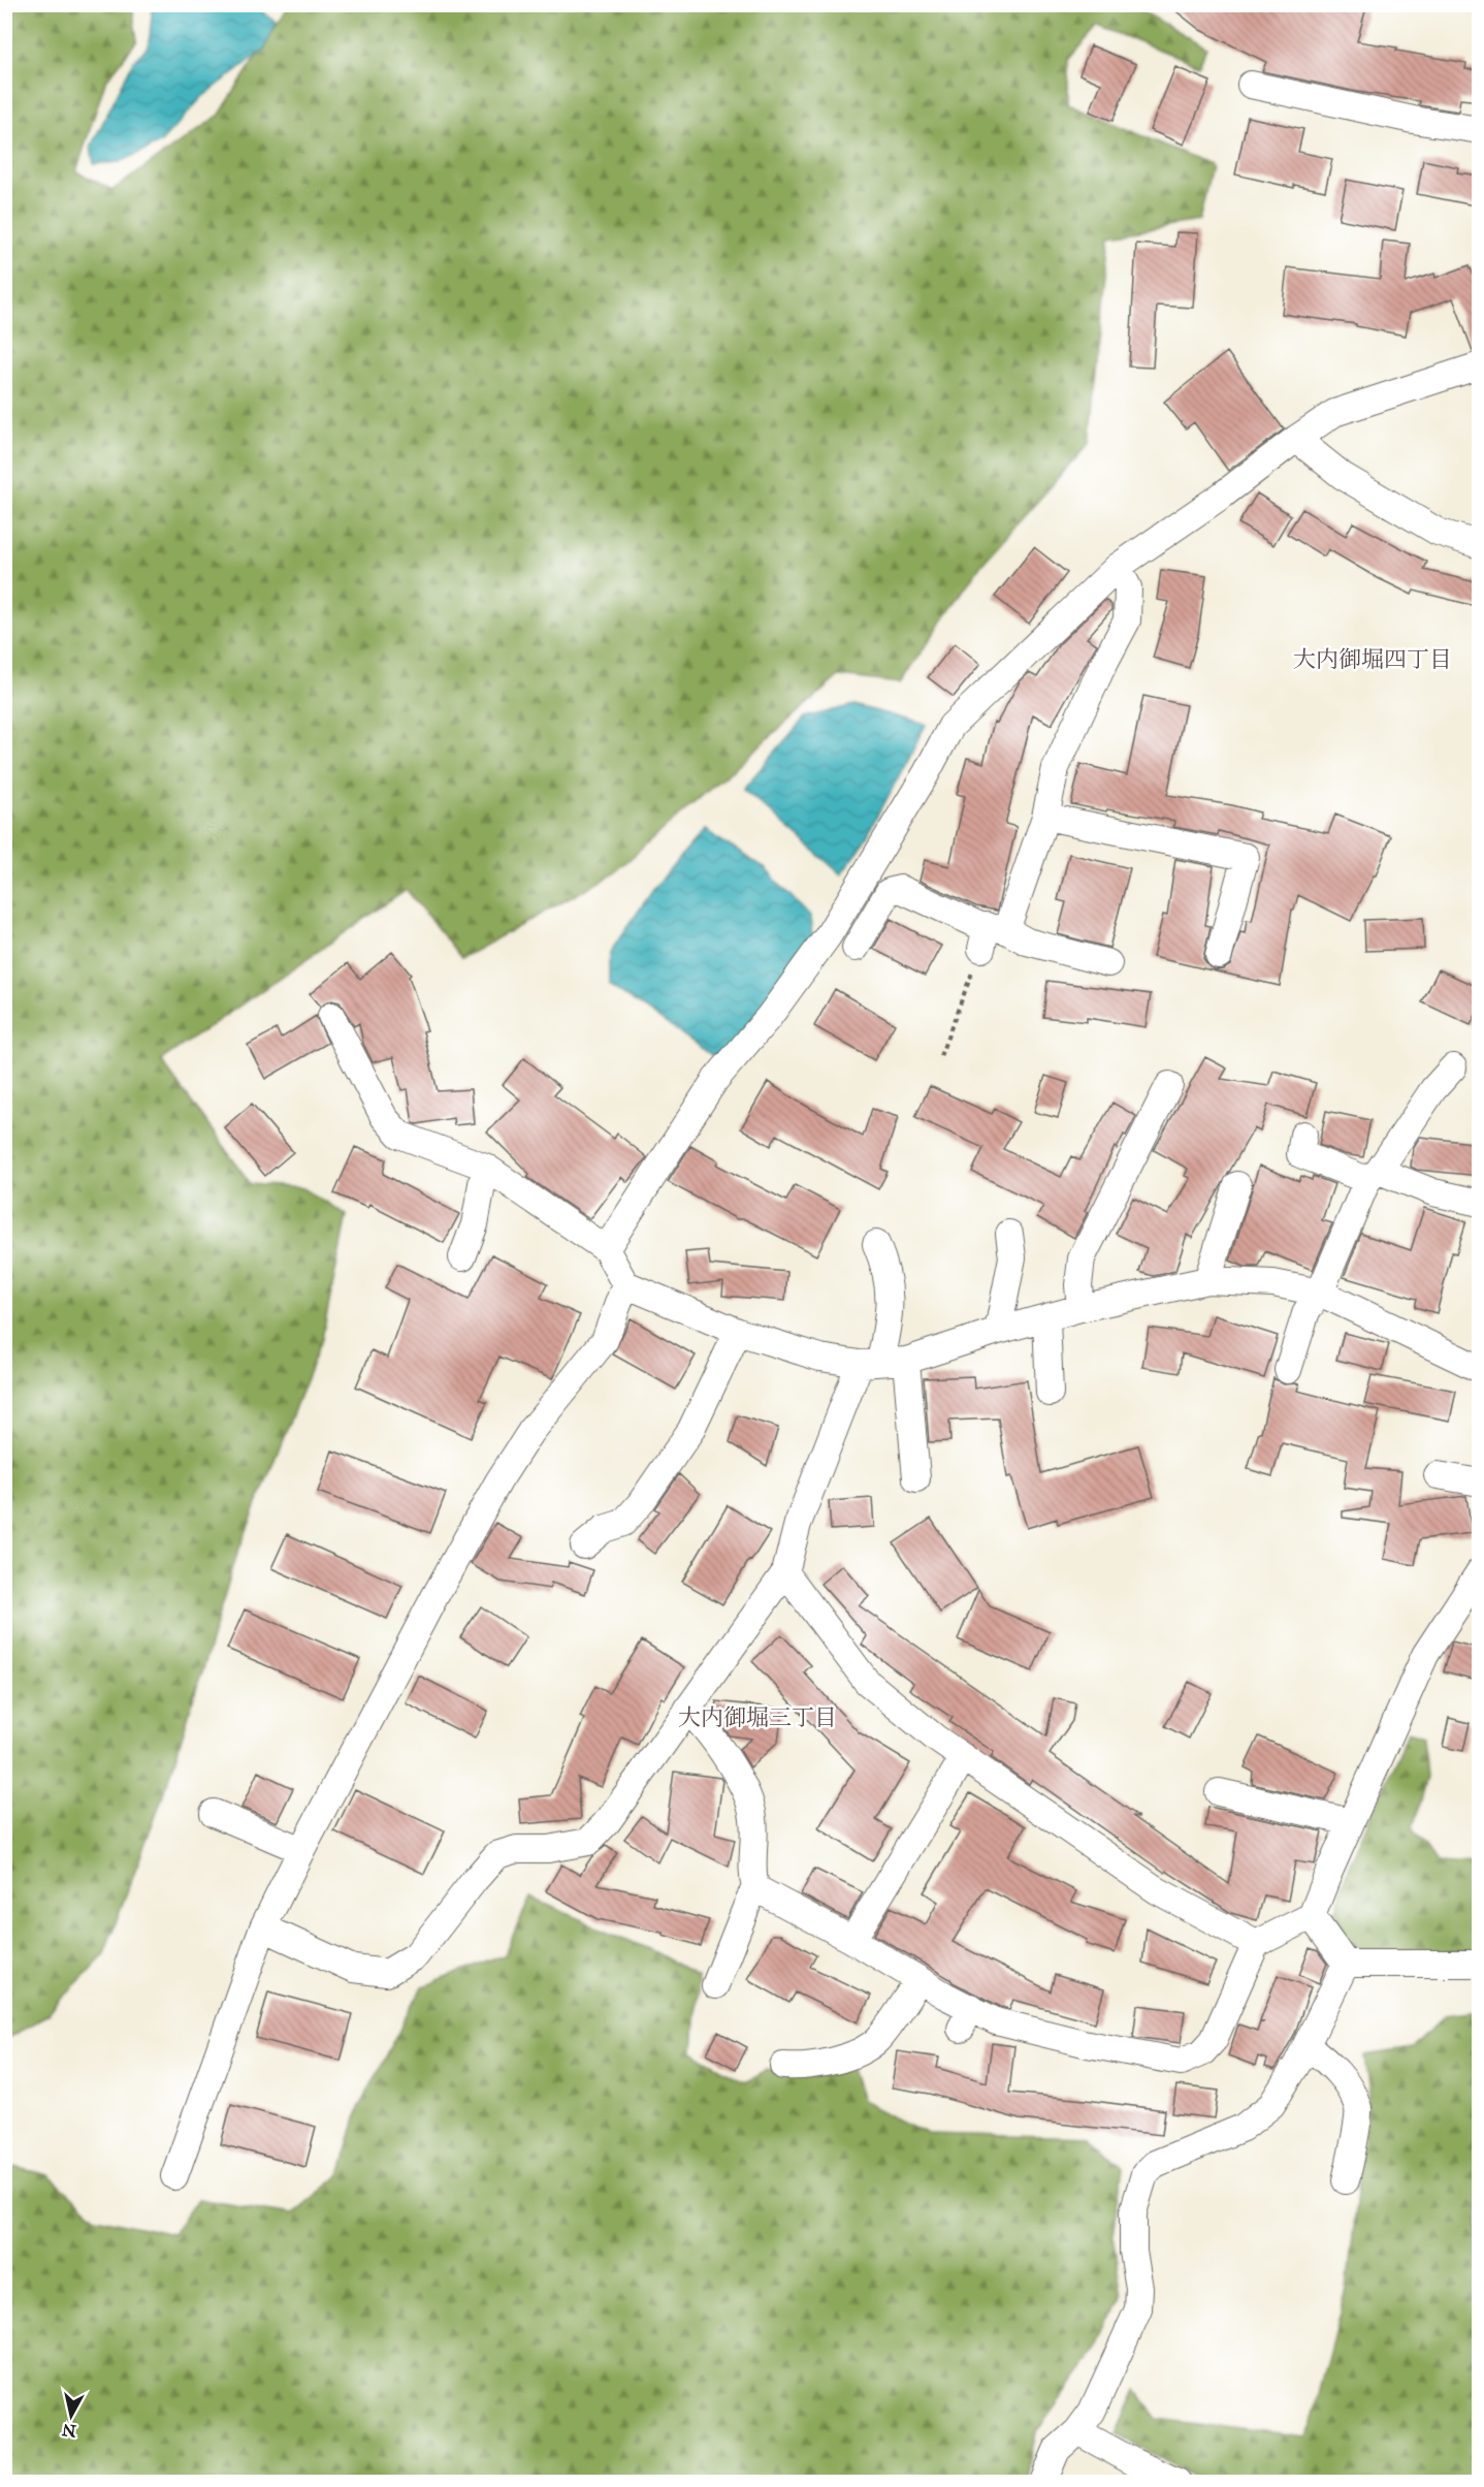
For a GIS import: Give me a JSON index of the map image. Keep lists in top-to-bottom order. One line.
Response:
{"districts":["大内御堀四丁目","大内御堀三丁目"],"north":"bottom"}
